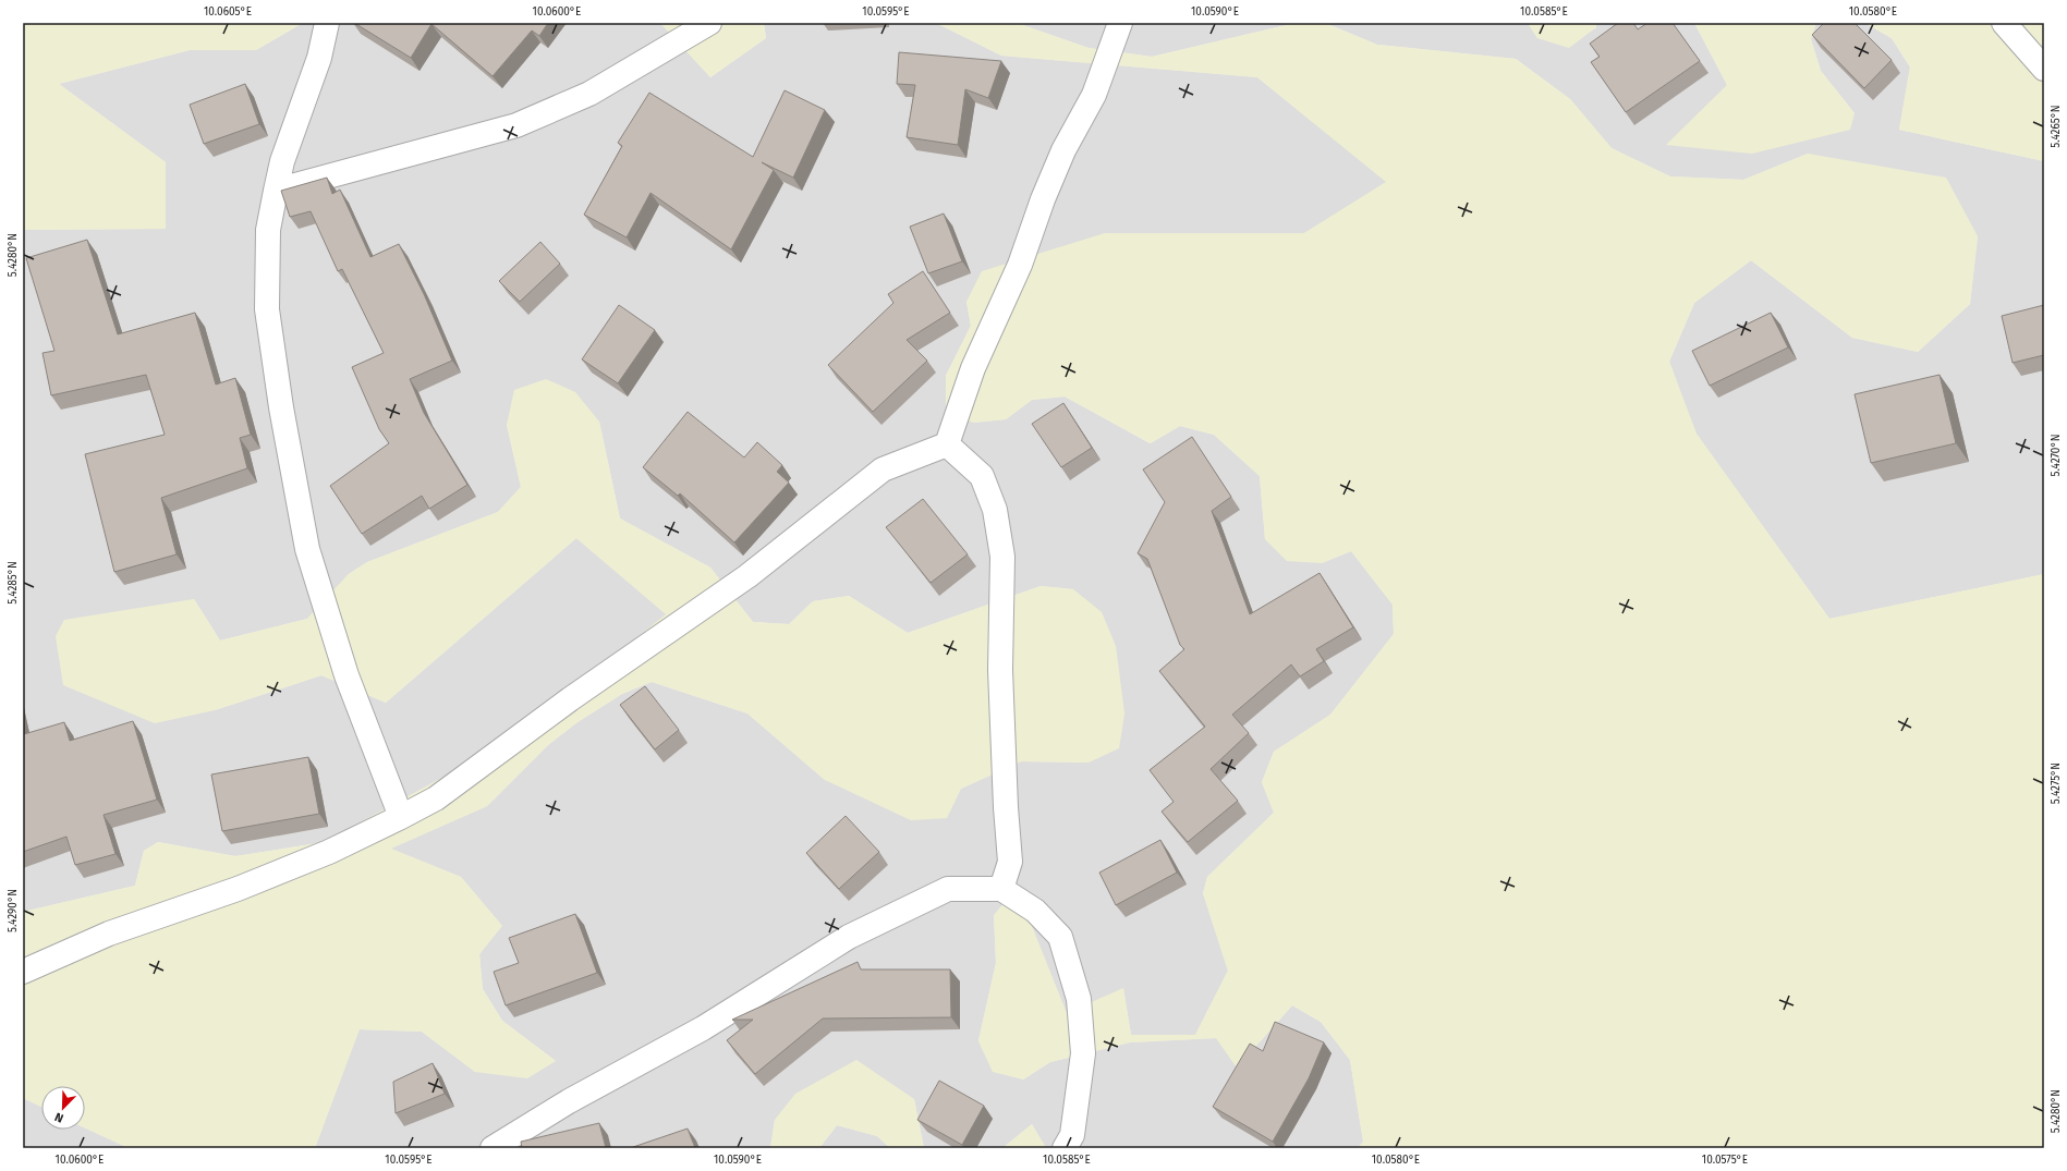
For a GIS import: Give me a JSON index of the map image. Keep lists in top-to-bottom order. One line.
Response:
{"north":"bottom left","coordinates":["10.0605°E","10.0600°E","10.0595°E","10.0590°E","10.0585°E","10.0580°E","5.4265°N","5.4280°N","5.4270°N","5.4285°N","5.4275°N","5.4290°N","10.0575°E"]}
